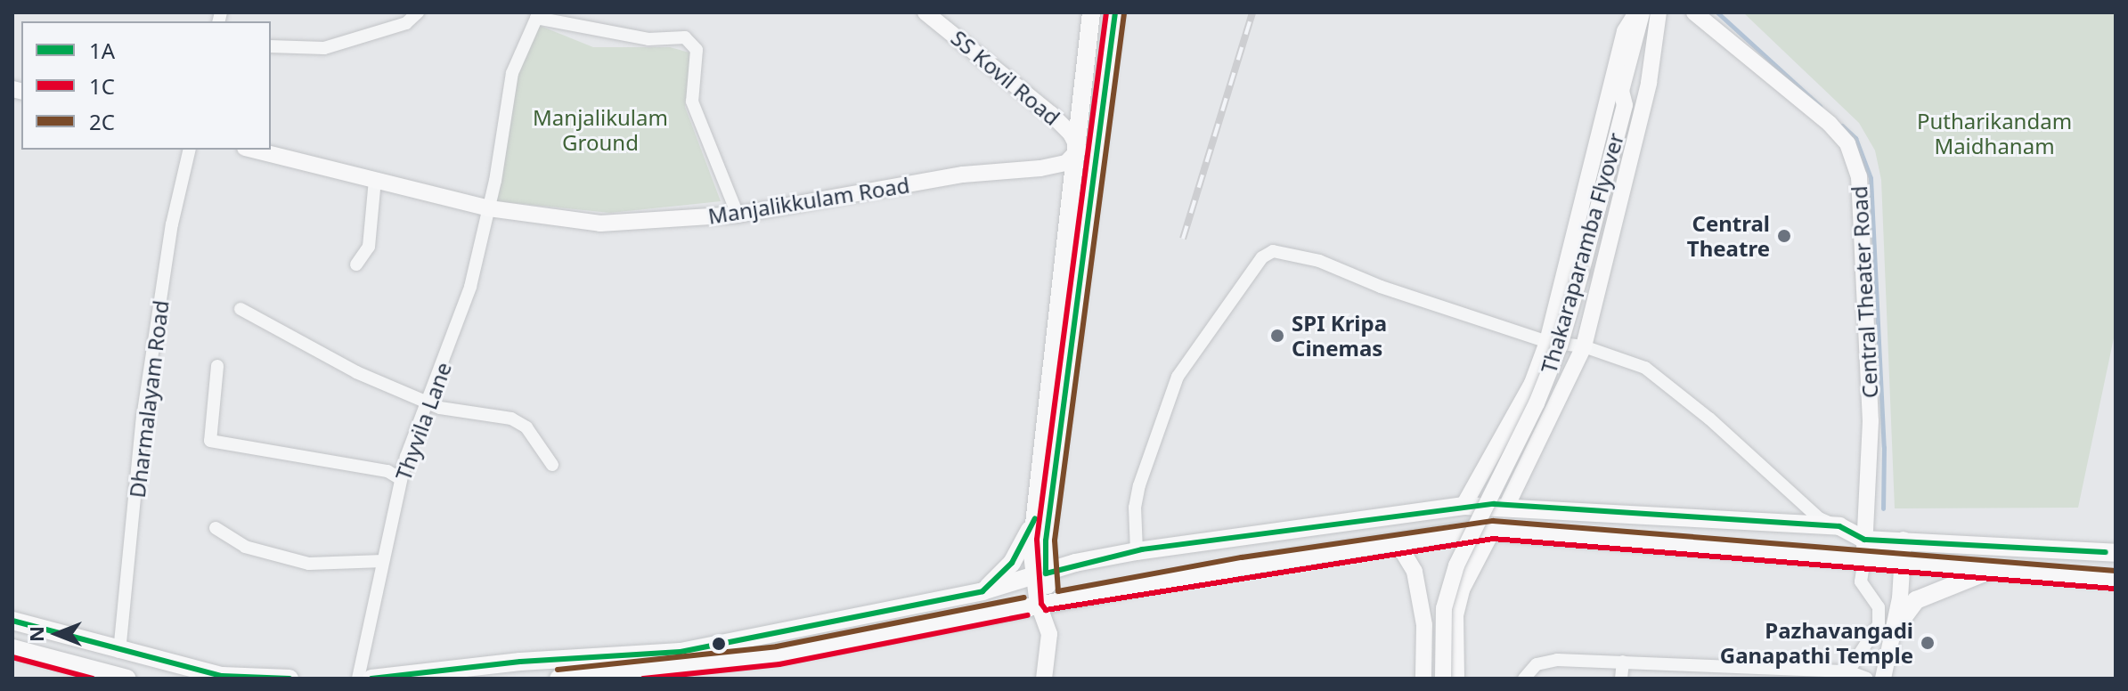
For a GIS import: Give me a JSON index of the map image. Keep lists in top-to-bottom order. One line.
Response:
{"streets":{"street":["SS Kovil Road","Manjalikkulam Road","Thakaraparamba Flyover","Central Theater Road","Dharmalayam Road","Thyvila Lane"]},"crossings":[["SS Kovil Road","Manjalikkulam Road"],["Manjalikkulam Road","Thyvila Lane"]],"parks":["Manjalikulam Ground","Putharikandam Maidhanam"],"places":["Central Theatre","SPI Kripa Cinemas","Pazhavangadi Ganapathi Temple"],"lines":["transit line 1A","transit line 1C","transit line 2C"],"legend":["1A","1C","2C"],"north":"left"}
